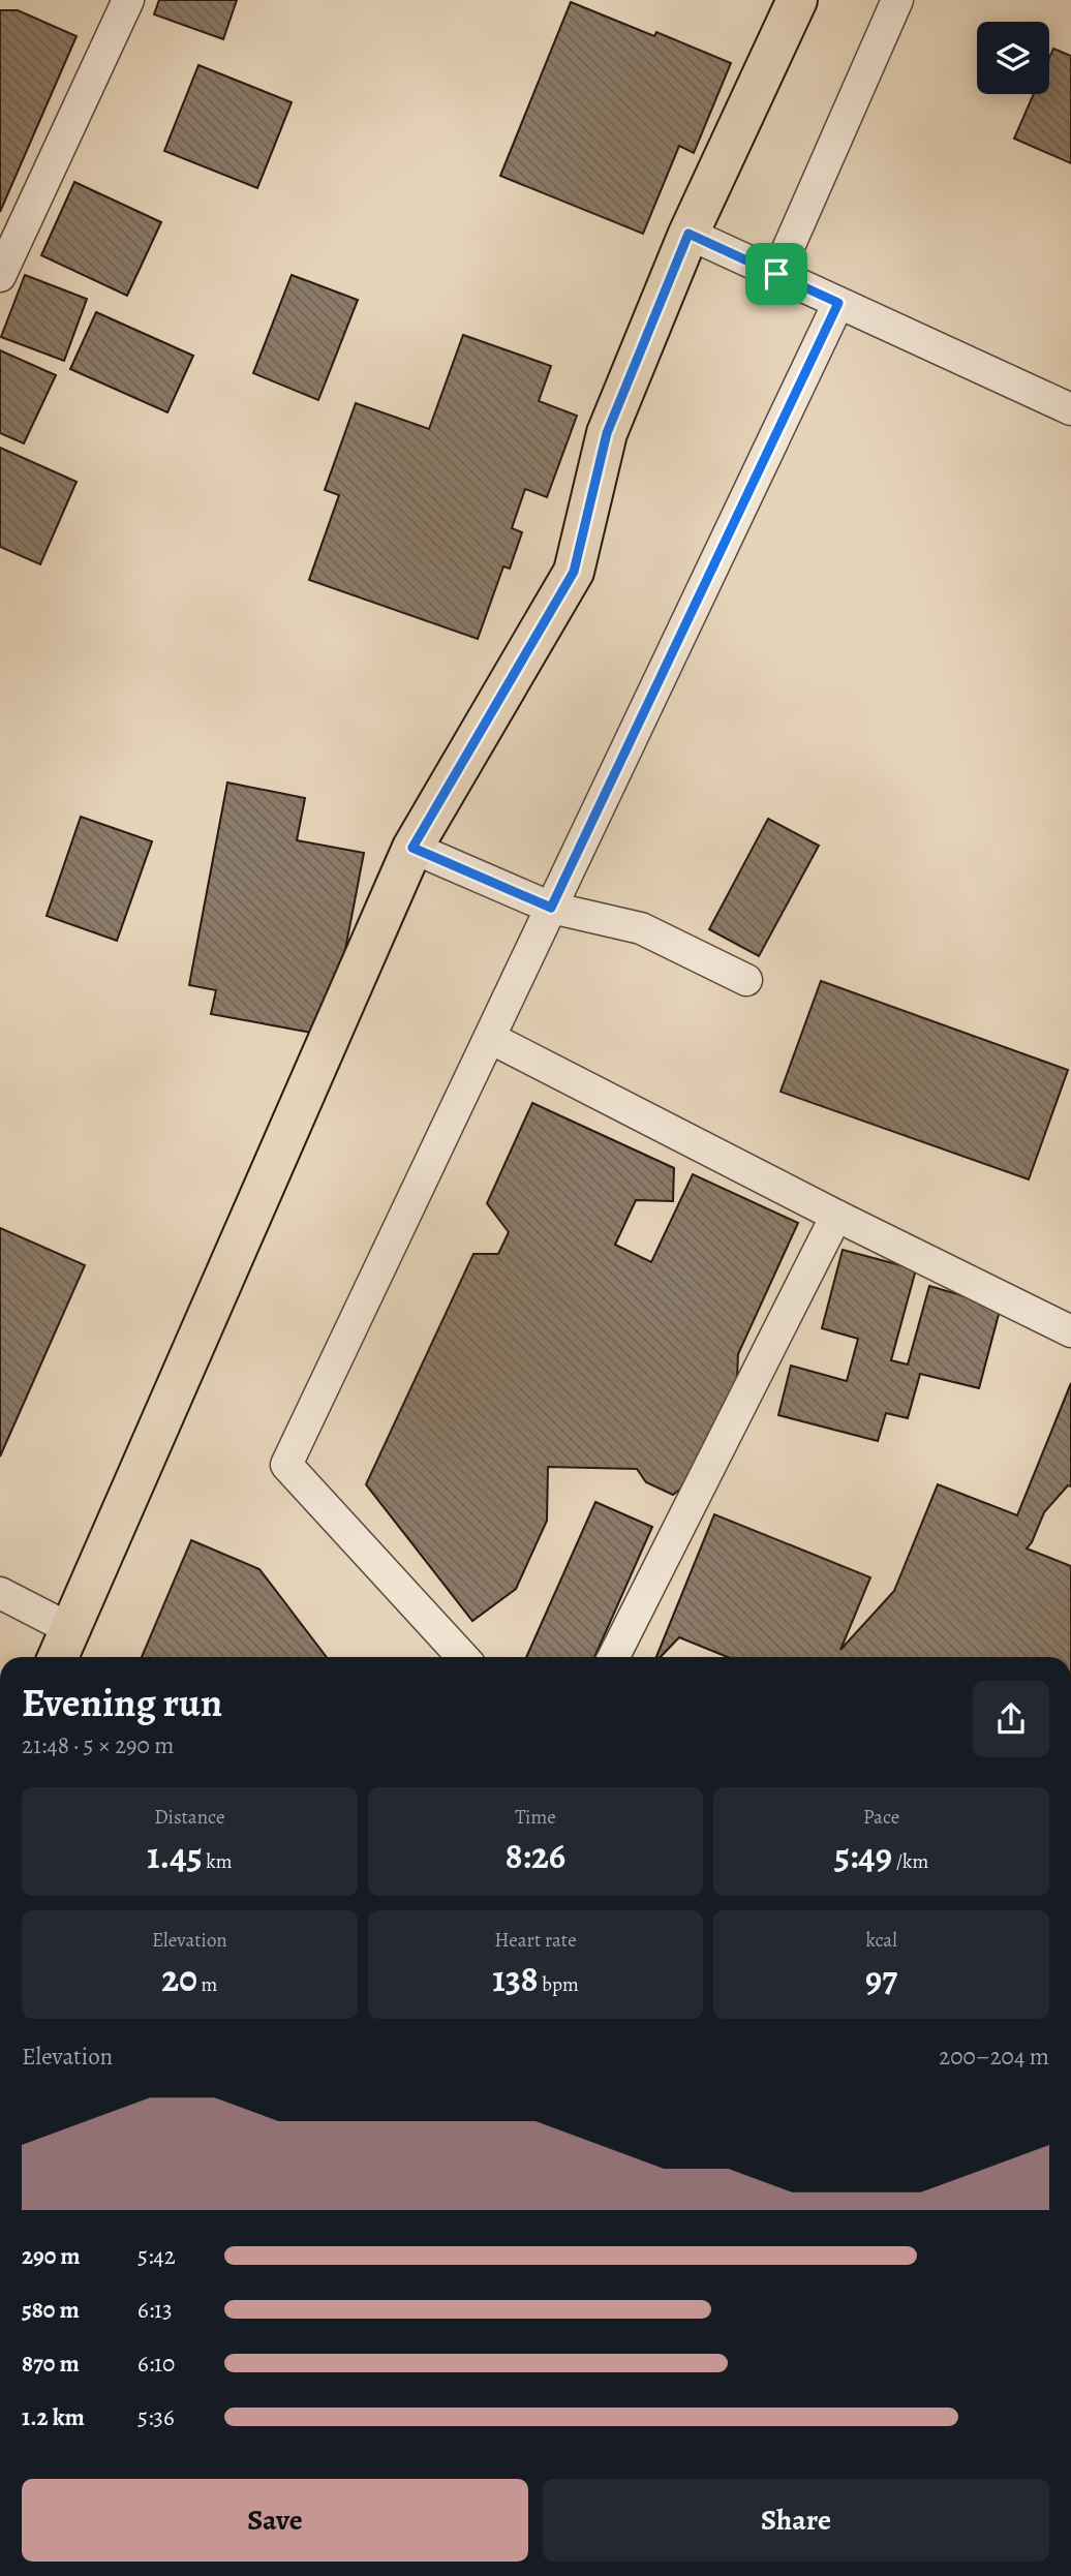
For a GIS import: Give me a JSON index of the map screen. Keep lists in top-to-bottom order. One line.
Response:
{"page":{"heading":["Evening run","21:48 · 5 × 290 m"],"stats":[["Distance","1.45 km"],["Time","8:26"],["Pace","5:49 /km"],["Elevation","20 m"],["Heart rate","138 bpm"],["kcal","97"]],"chart":["Elevation","200–204 m"],"list":[{"name":"290 m","note":"5:42"},{"name":"580 m","note":"6:13"},{"name":"870 m","note":"6:10"},{"name":"1.2 km","note":"5:36"}],"buttons":["Save","Share"]}}
